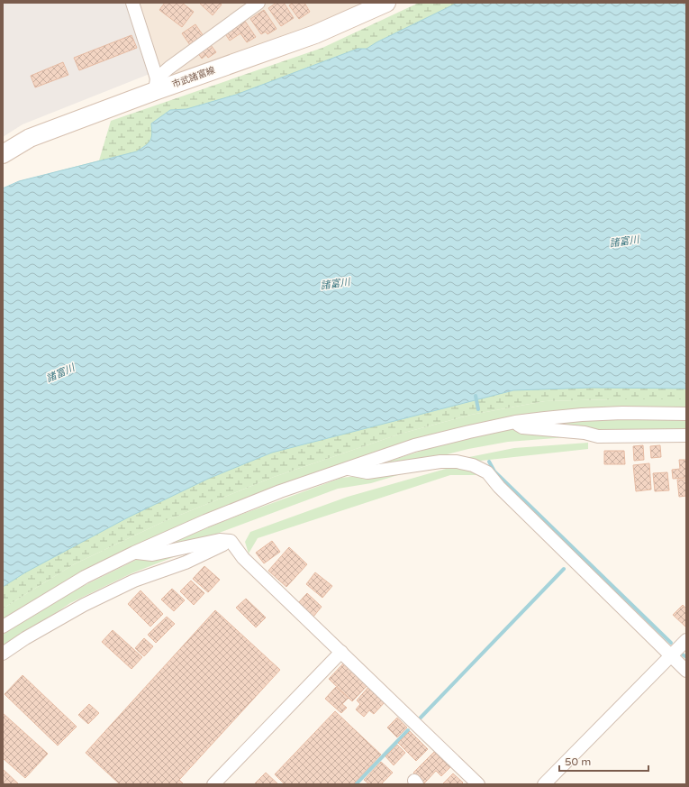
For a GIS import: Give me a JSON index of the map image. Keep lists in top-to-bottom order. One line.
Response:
{"streets":{"main road":["市武諸富線"]},"water":["諸富川"],"scale_bar":"50 m"}
